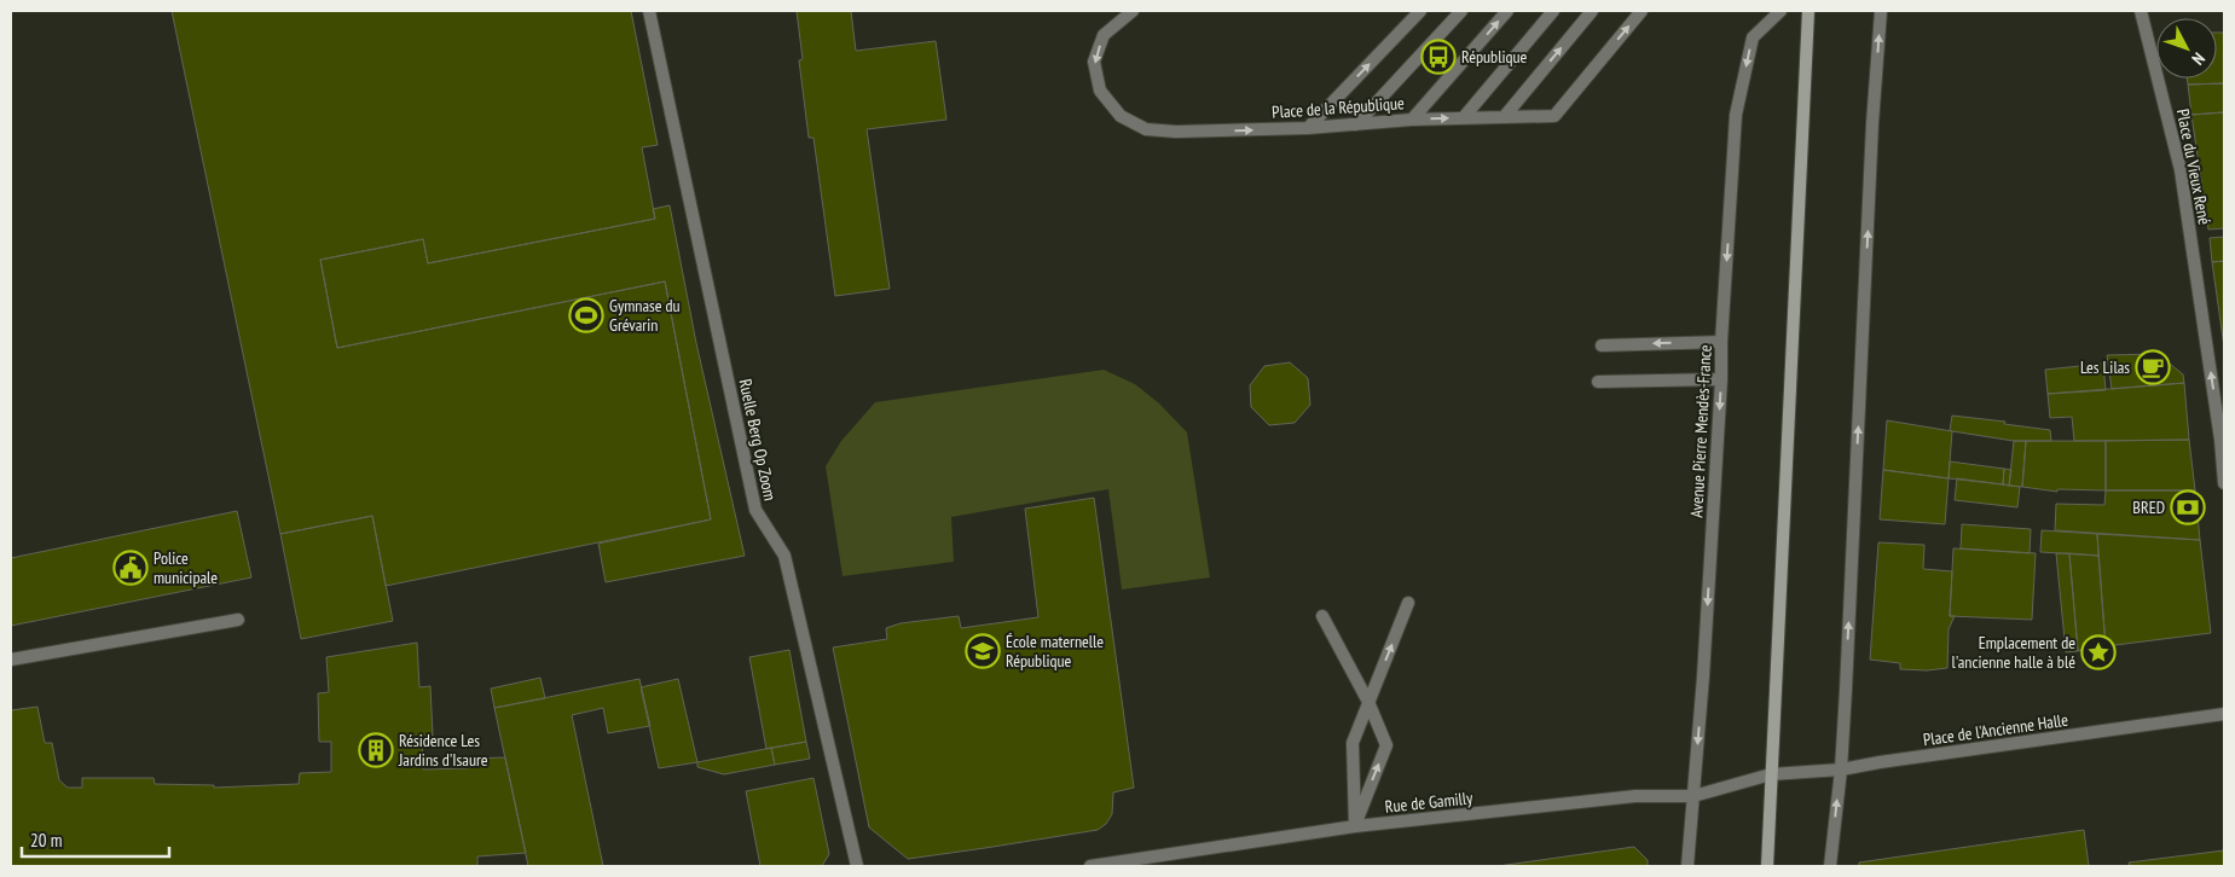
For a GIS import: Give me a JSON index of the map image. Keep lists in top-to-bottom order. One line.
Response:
{"streets":{"street":["Place de la République","Place du Vieux René","Avenue Pierre Mendès-France","Ruelle Berg Op Zoom","Place de l'Ancienne Halle","Rue de Gamilly"]},"crossings":[["Avenue Pierre Mendès-France","Rue de Gamilly"],["Place de l'Ancienne Halle","Rue de Gamilly"]],"one_way":["Place du Vieux René","Avenue Pierre Mendès-France"],"places":{"bus stop":["République"],"sports":["Gymnase du Grévarin"],"cafe":["Les Lilas"],"bank":["BRED"],"public building":["Police municipale"],"school or university":["École maternelle République"],"place":["Emplacement de l'ancienne halle à blé"],"building":["Résidence Les Jardins d'Isaure"]},"scale_bar":"20 m","north":"bottom right"}
